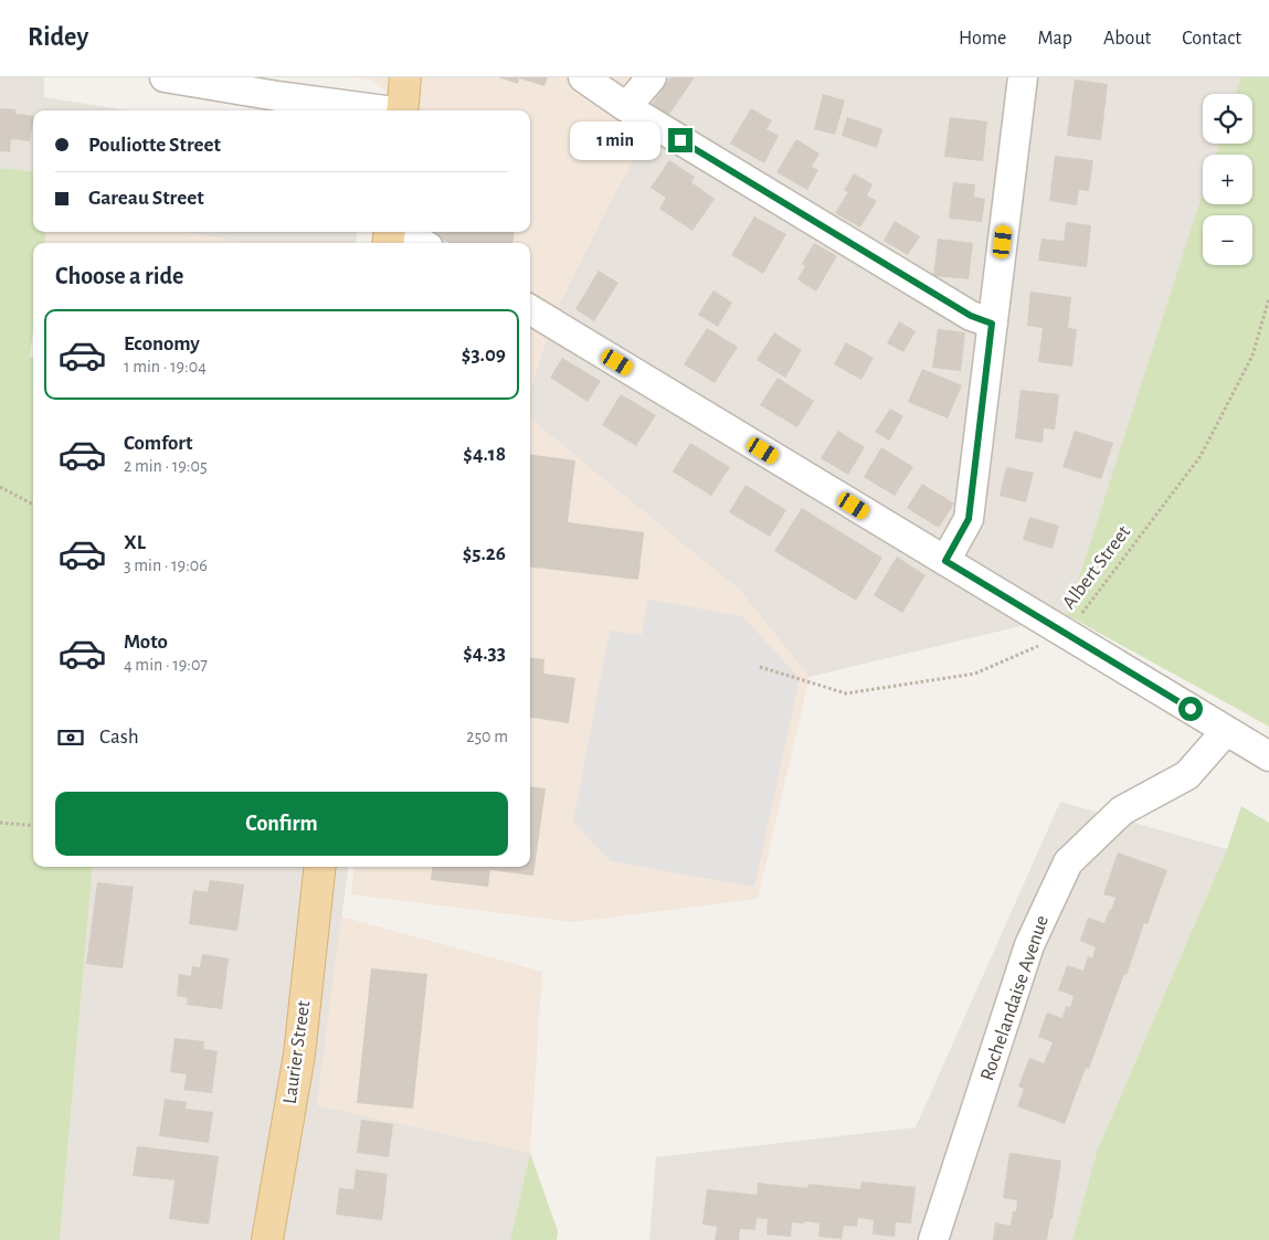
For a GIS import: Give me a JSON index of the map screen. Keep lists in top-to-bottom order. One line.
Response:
{"streets":{"main road":["Laurier Street"],"street":["Rochelandaise Avenue"],"path":["Albert Street"]},"page":{"header":"Ridey","nav":["Home","Map","About","Contact"],"map_buttons":["+","−"],"banner":["Pouliotte Street","Gareau Street"],"bubble":"1 min","heading":"Choose a ride","list":[{"name":"Economy","note":"1 min · 19:04","value":"$3.09"},{"name":"Comfort","note":"2 min · 19:05","value":"$4.18"},{"name":"XL","note":"3 min · 19:06","value":"$5.26"},{"name":"Moto","note":"4 min · 19:07","value":"$4.33"}],"pay":["Cash","250 m"],"buttons":"Confirm"}}
